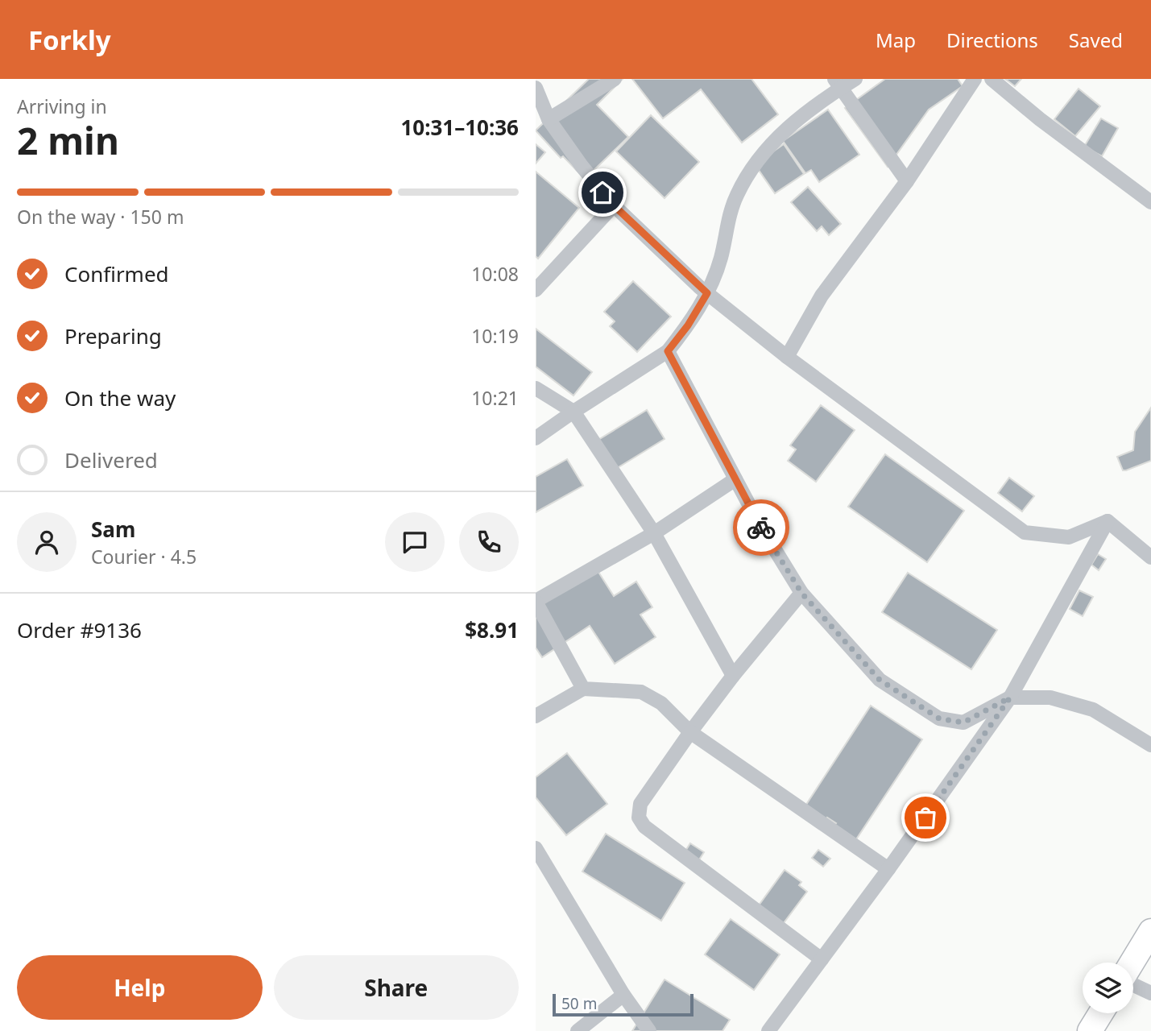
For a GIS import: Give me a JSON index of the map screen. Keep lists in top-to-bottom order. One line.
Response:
{"scale_bar":"50 m","page":{"header":"Forkly","nav":["Map","Directions","Saved"],"heading":["2 min","Arriving in","10:31–10:36"],"panel":["Sam","Courier · 4.5","Order #9136","$8.91"],"bar":"On the way · 150 m","list":[["Confirmed","10:08"],["Preparing","10:19"],["On the way","10:21"],"Delivered"],"buttons":["Help","Share"],"scale":"50 m"}}
